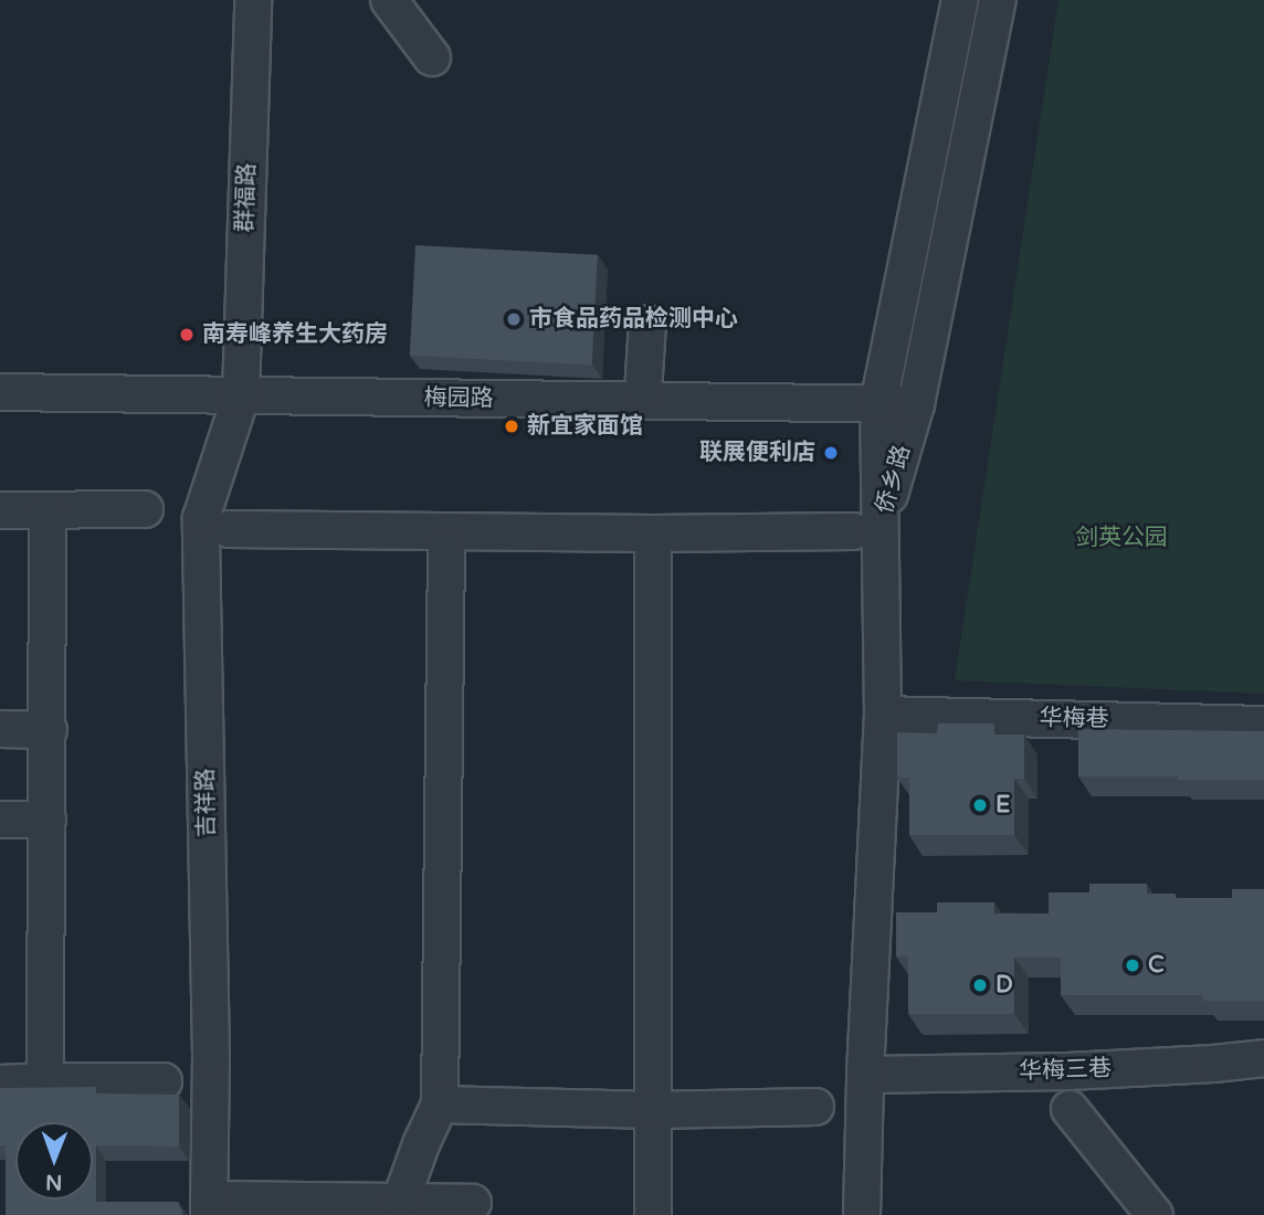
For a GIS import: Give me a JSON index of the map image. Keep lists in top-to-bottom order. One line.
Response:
{"streets":{"street":["群福路","梅园路","侨乡路","华梅巷","吉祥路","华梅三巷"]},"crossings":[["群福路","梅园路"],["群福路","吉祥路"],["梅园路","侨乡路"],["梅园路","吉祥路"]],"parks":["剑英公园"],"places":["市食品药品检测中心","南寿峰养生大药房","新宜家面馆","联展便利店","E","C","D"],"north":"bottom"}
